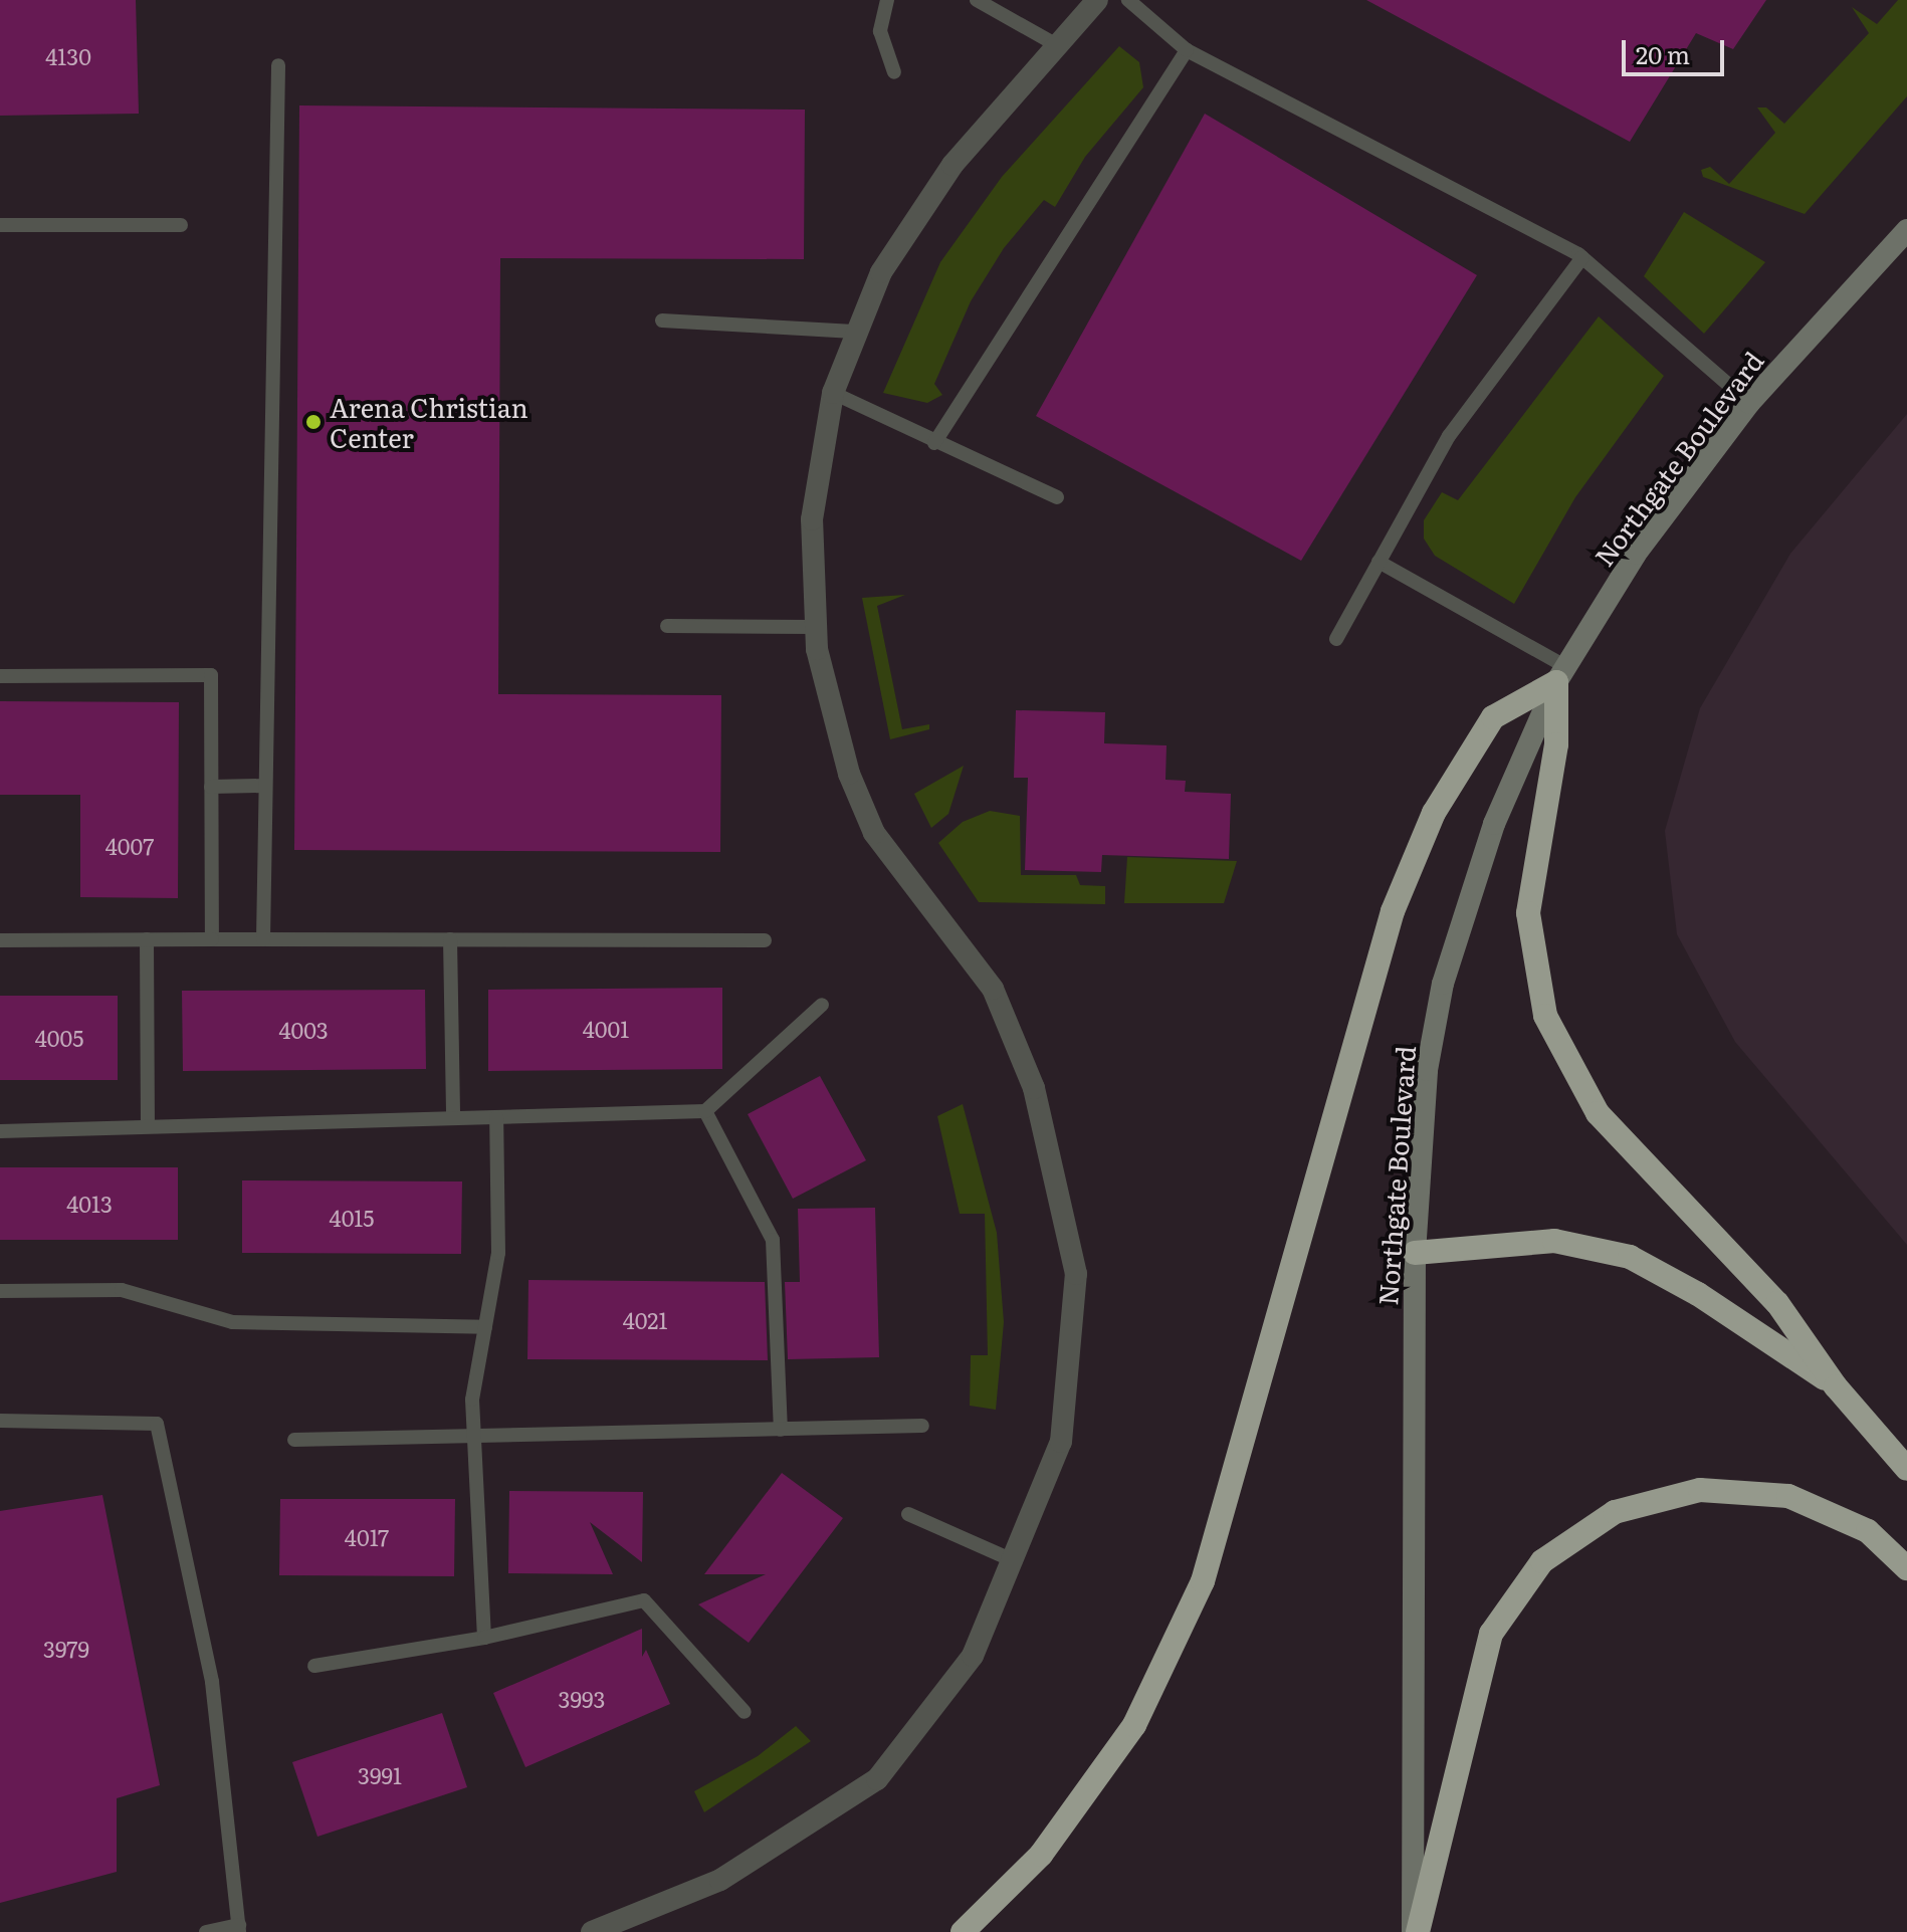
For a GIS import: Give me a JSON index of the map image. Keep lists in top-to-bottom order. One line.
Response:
{"streets":{"main road":["Northgate Boulevard"]},"places":["Arena Christian Center"],"house_numbers":["4130","4007","4001","4003","4005","4013","4015","4021","4017","3979","3993","3991"],"scale_bar":"20 m"}
